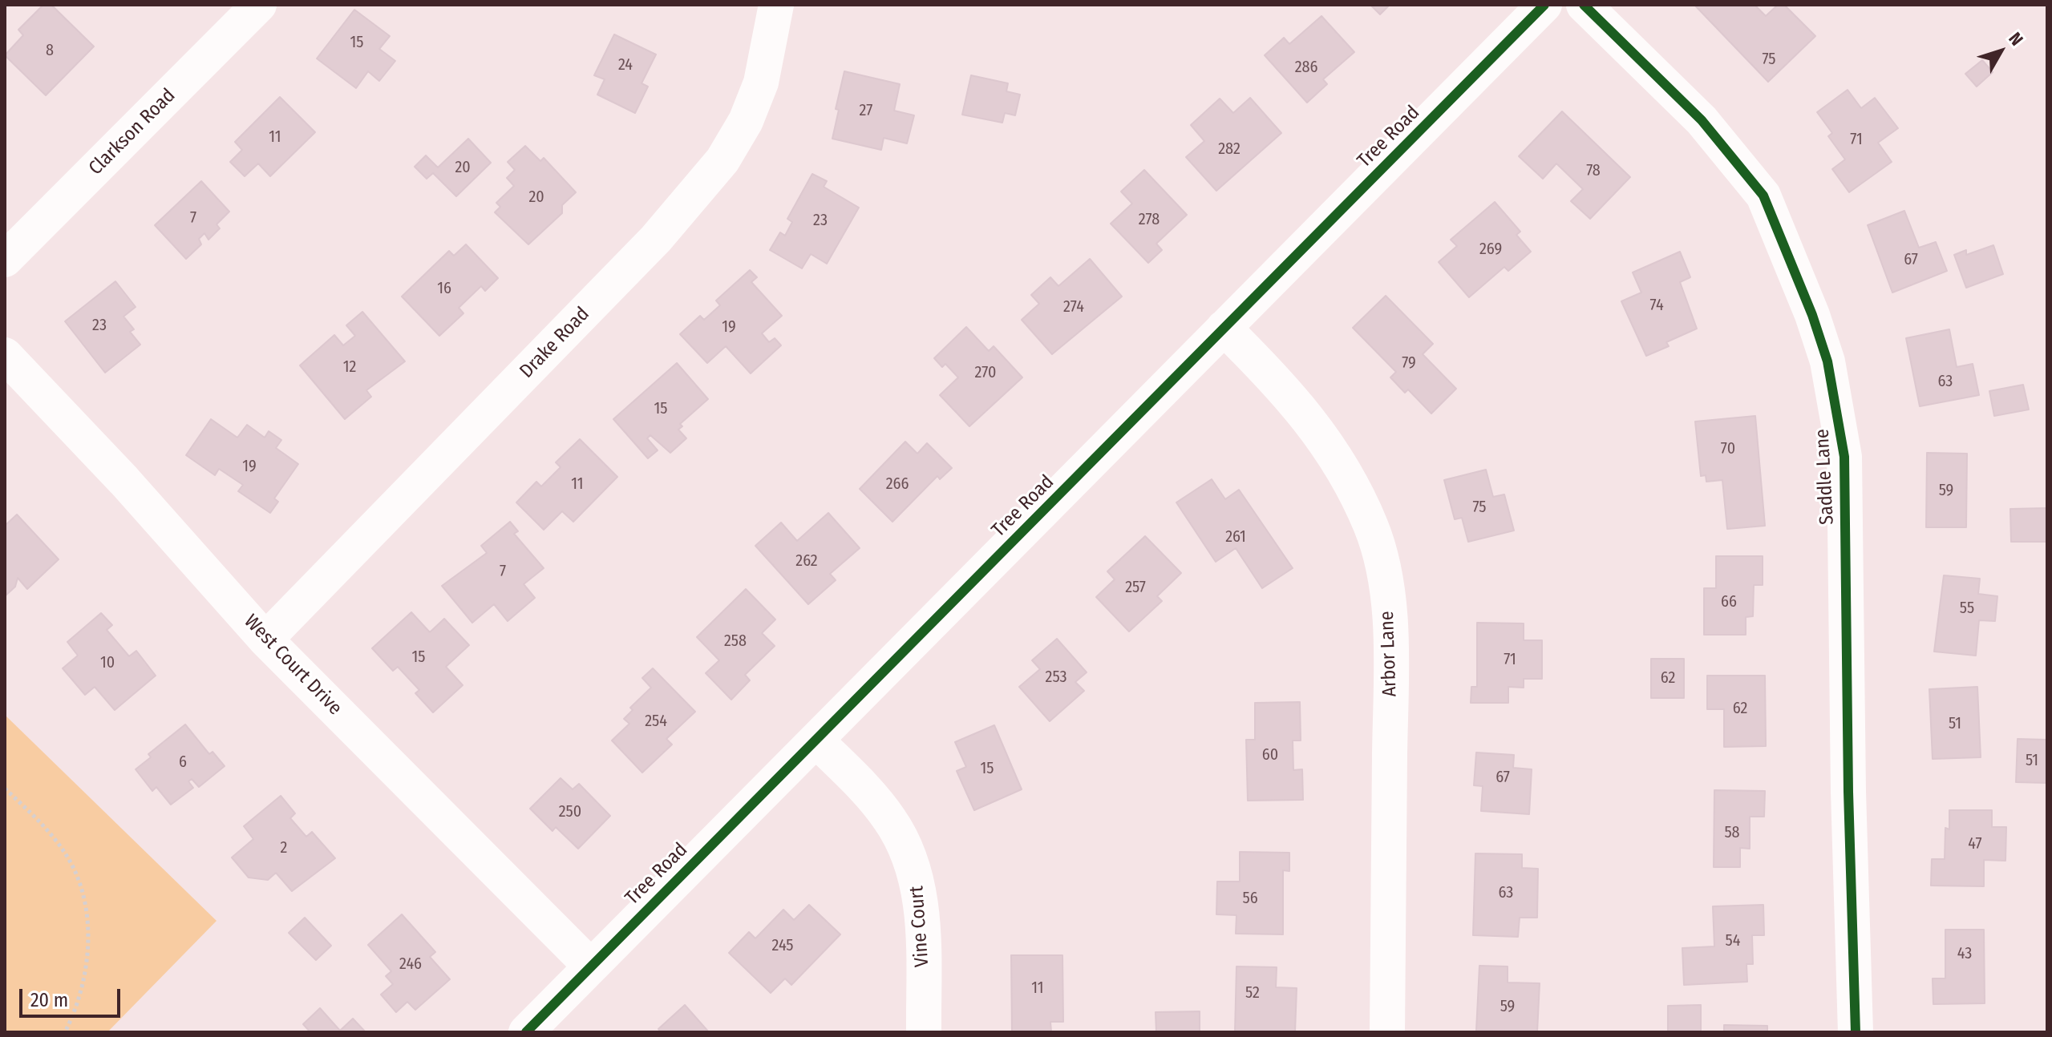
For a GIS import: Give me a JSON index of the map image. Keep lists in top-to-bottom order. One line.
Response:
{"streets":{"street":["Clarkson Road","Tree Road","Drake Road","Saddle Lane","Arbor Lane","West Court Drive","Vine Court"]},"crossings":[["Tree Road","Arbor Lane"],["Tree Road","West Court Drive"],["Tree Road","Vine Court"],["Drake Road","West Court Drive"]],"house_numbers":["15","8","75","24","286","27","11","71","282","20","78","20","7","278","23","269","67","16","74","274","23","19","79","12","270","63","15","70","19","11","266","59","75","261","262","7","257","66","55","258","15","71","10","253","62","62","254","51","60","51","6","15","67","250","58","47","2","63","56","54","245","43","246","11","52","59"],"scale_bar":"20 m","north":"top right"}
